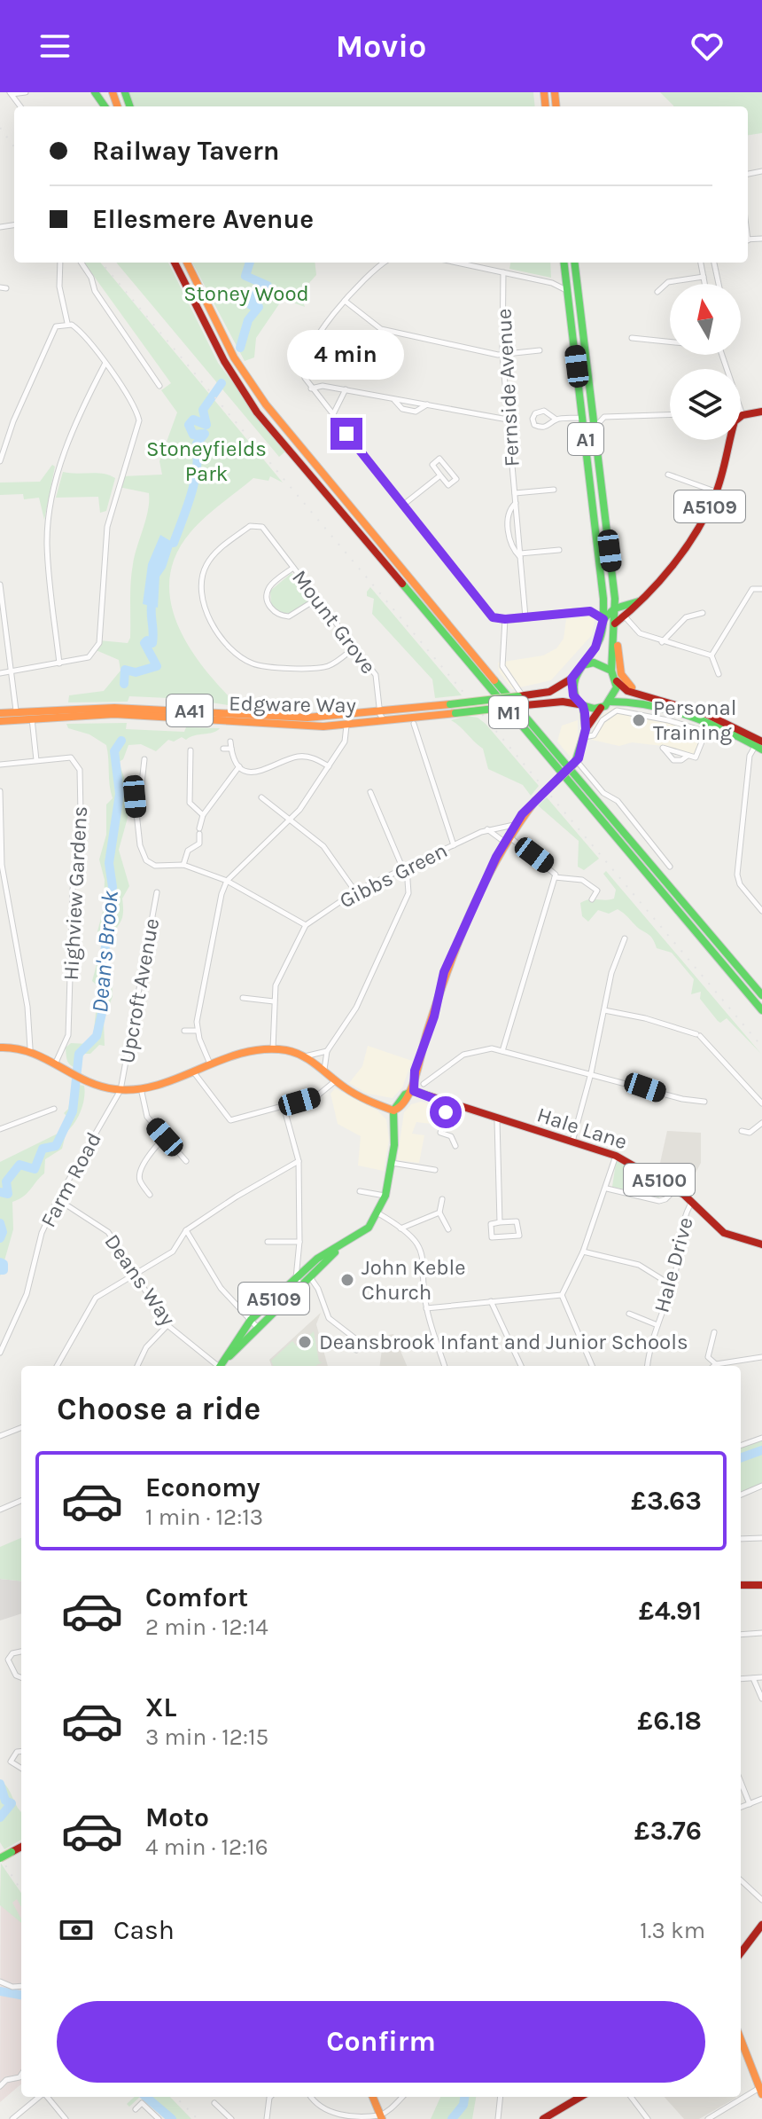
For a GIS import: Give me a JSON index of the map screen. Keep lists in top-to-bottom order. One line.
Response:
{"streets":{"main road":["A1","A5109","Edgware Way","A41","M1","Hale Lane","A5100"],"street":["Fernside Avenue","Mount Grove","Gibbs Green","Highview Gardens","Upcroft Avenue","Farm Road","Hale Drive","Deans Way"]},"crossings":[["A1","A5109"],["A1","Edgware Way"],["A1","A41"],["Mount Grove","Edgware Way"],["Mount Grove","A41"],["Edgware Way","A41"],["Upcroft Avenue","Farm Road"],["Hale Lane","Hale Drive"],["Farm Road","Deans Way"]],"water":["Dean's Brook"],"parks":["Stoney Wood","Stoneyfields Park"],"places":["Personal Training","John Keble Church","Deansbrook Infant and Junior Schools"],"north":"top","page":{"header":"Movio","banner":["Railway Tavern","Ellesmere Avenue"],"bubble":"4 min","heading":"Choose a ride","list":[{"name":"Economy","note":"1 min · 12:13","value":"£3.63"},{"name":"Comfort","note":"2 min · 12:14","value":"£4.91"},{"name":"XL","note":"3 min · 12:15","value":"£6.18"},{"name":"Moto","note":"4 min · 12:16","value":"£3.76"}],"pay":["Cash","1.3 km"],"buttons":"Confirm"}}
